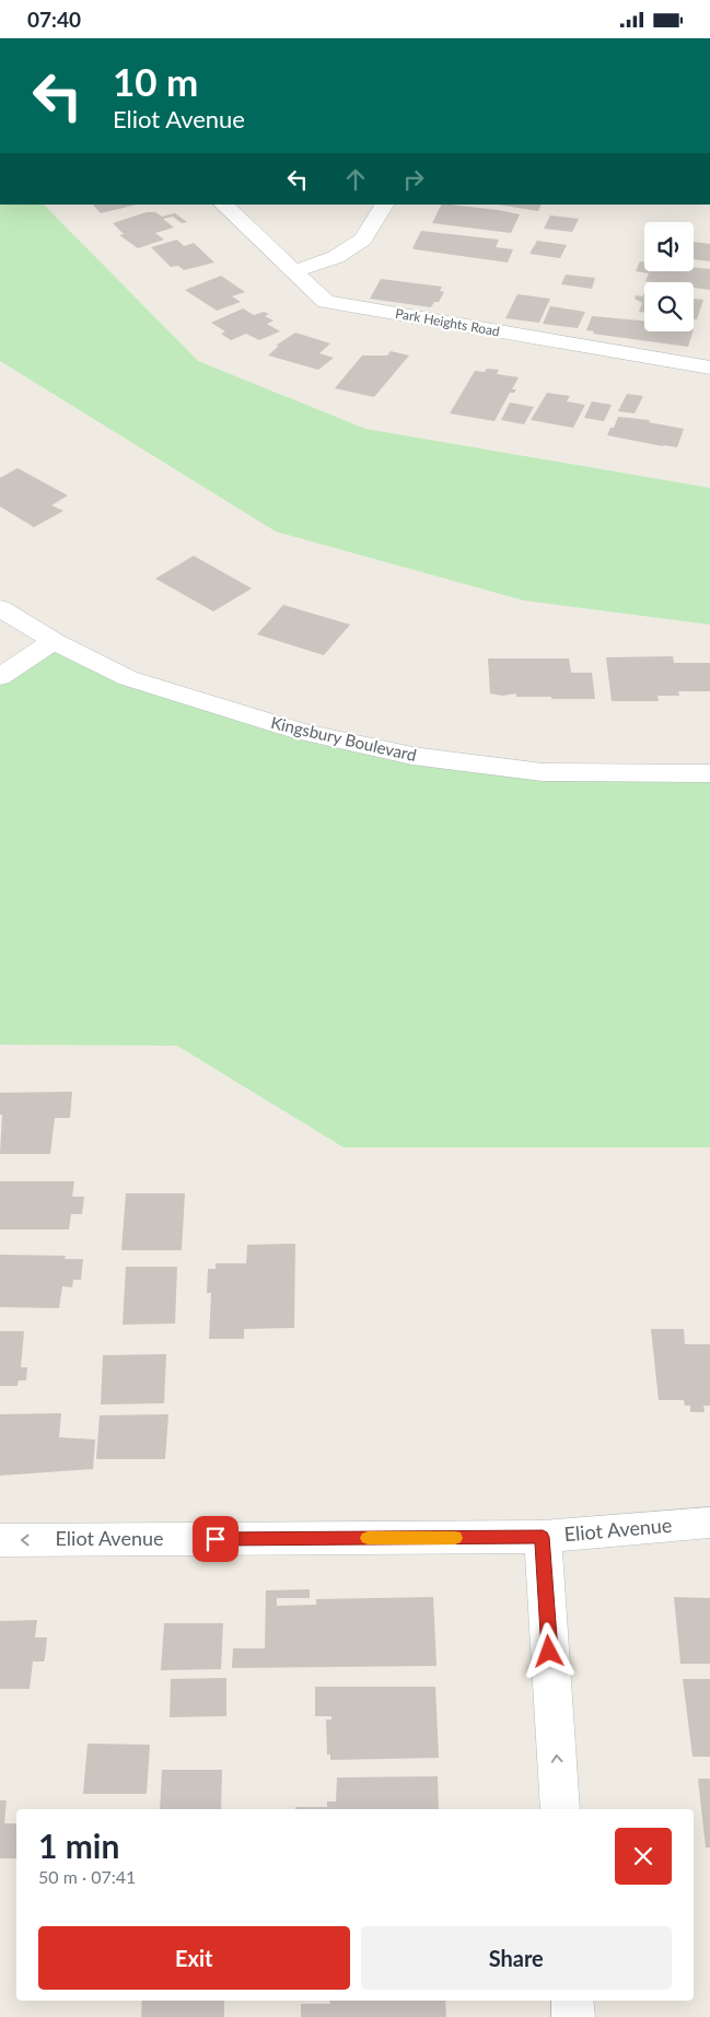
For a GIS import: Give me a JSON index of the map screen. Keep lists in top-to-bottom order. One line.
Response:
{"streets":{"street":["Park Heights Road","Kingsbury Boulevard","Eliot Avenue"]},"one_way":["Eliot Avenue"],"page":{"status":"07:40","turn":["10 m","Eliot Avenue"],"heading":["1 min","50 m · 07:41"],"buttons":["Exit","Share"]}}
